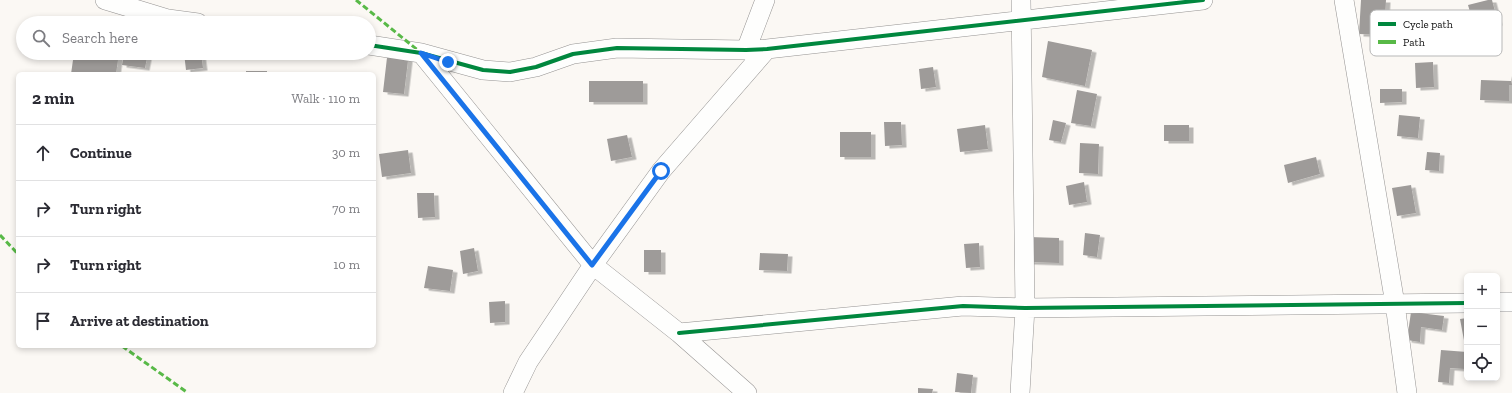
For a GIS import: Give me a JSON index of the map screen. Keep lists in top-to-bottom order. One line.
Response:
{"legend":["Cycle path","Path"],"page":{"search":"Search here","heading":["2 min","Walk · 110 m"],"list":[["Continue","30 m"],["Turn right","70 m"],["Turn right","10 m"],"Arrive at destination"],"map_buttons":["+","−"]}}
